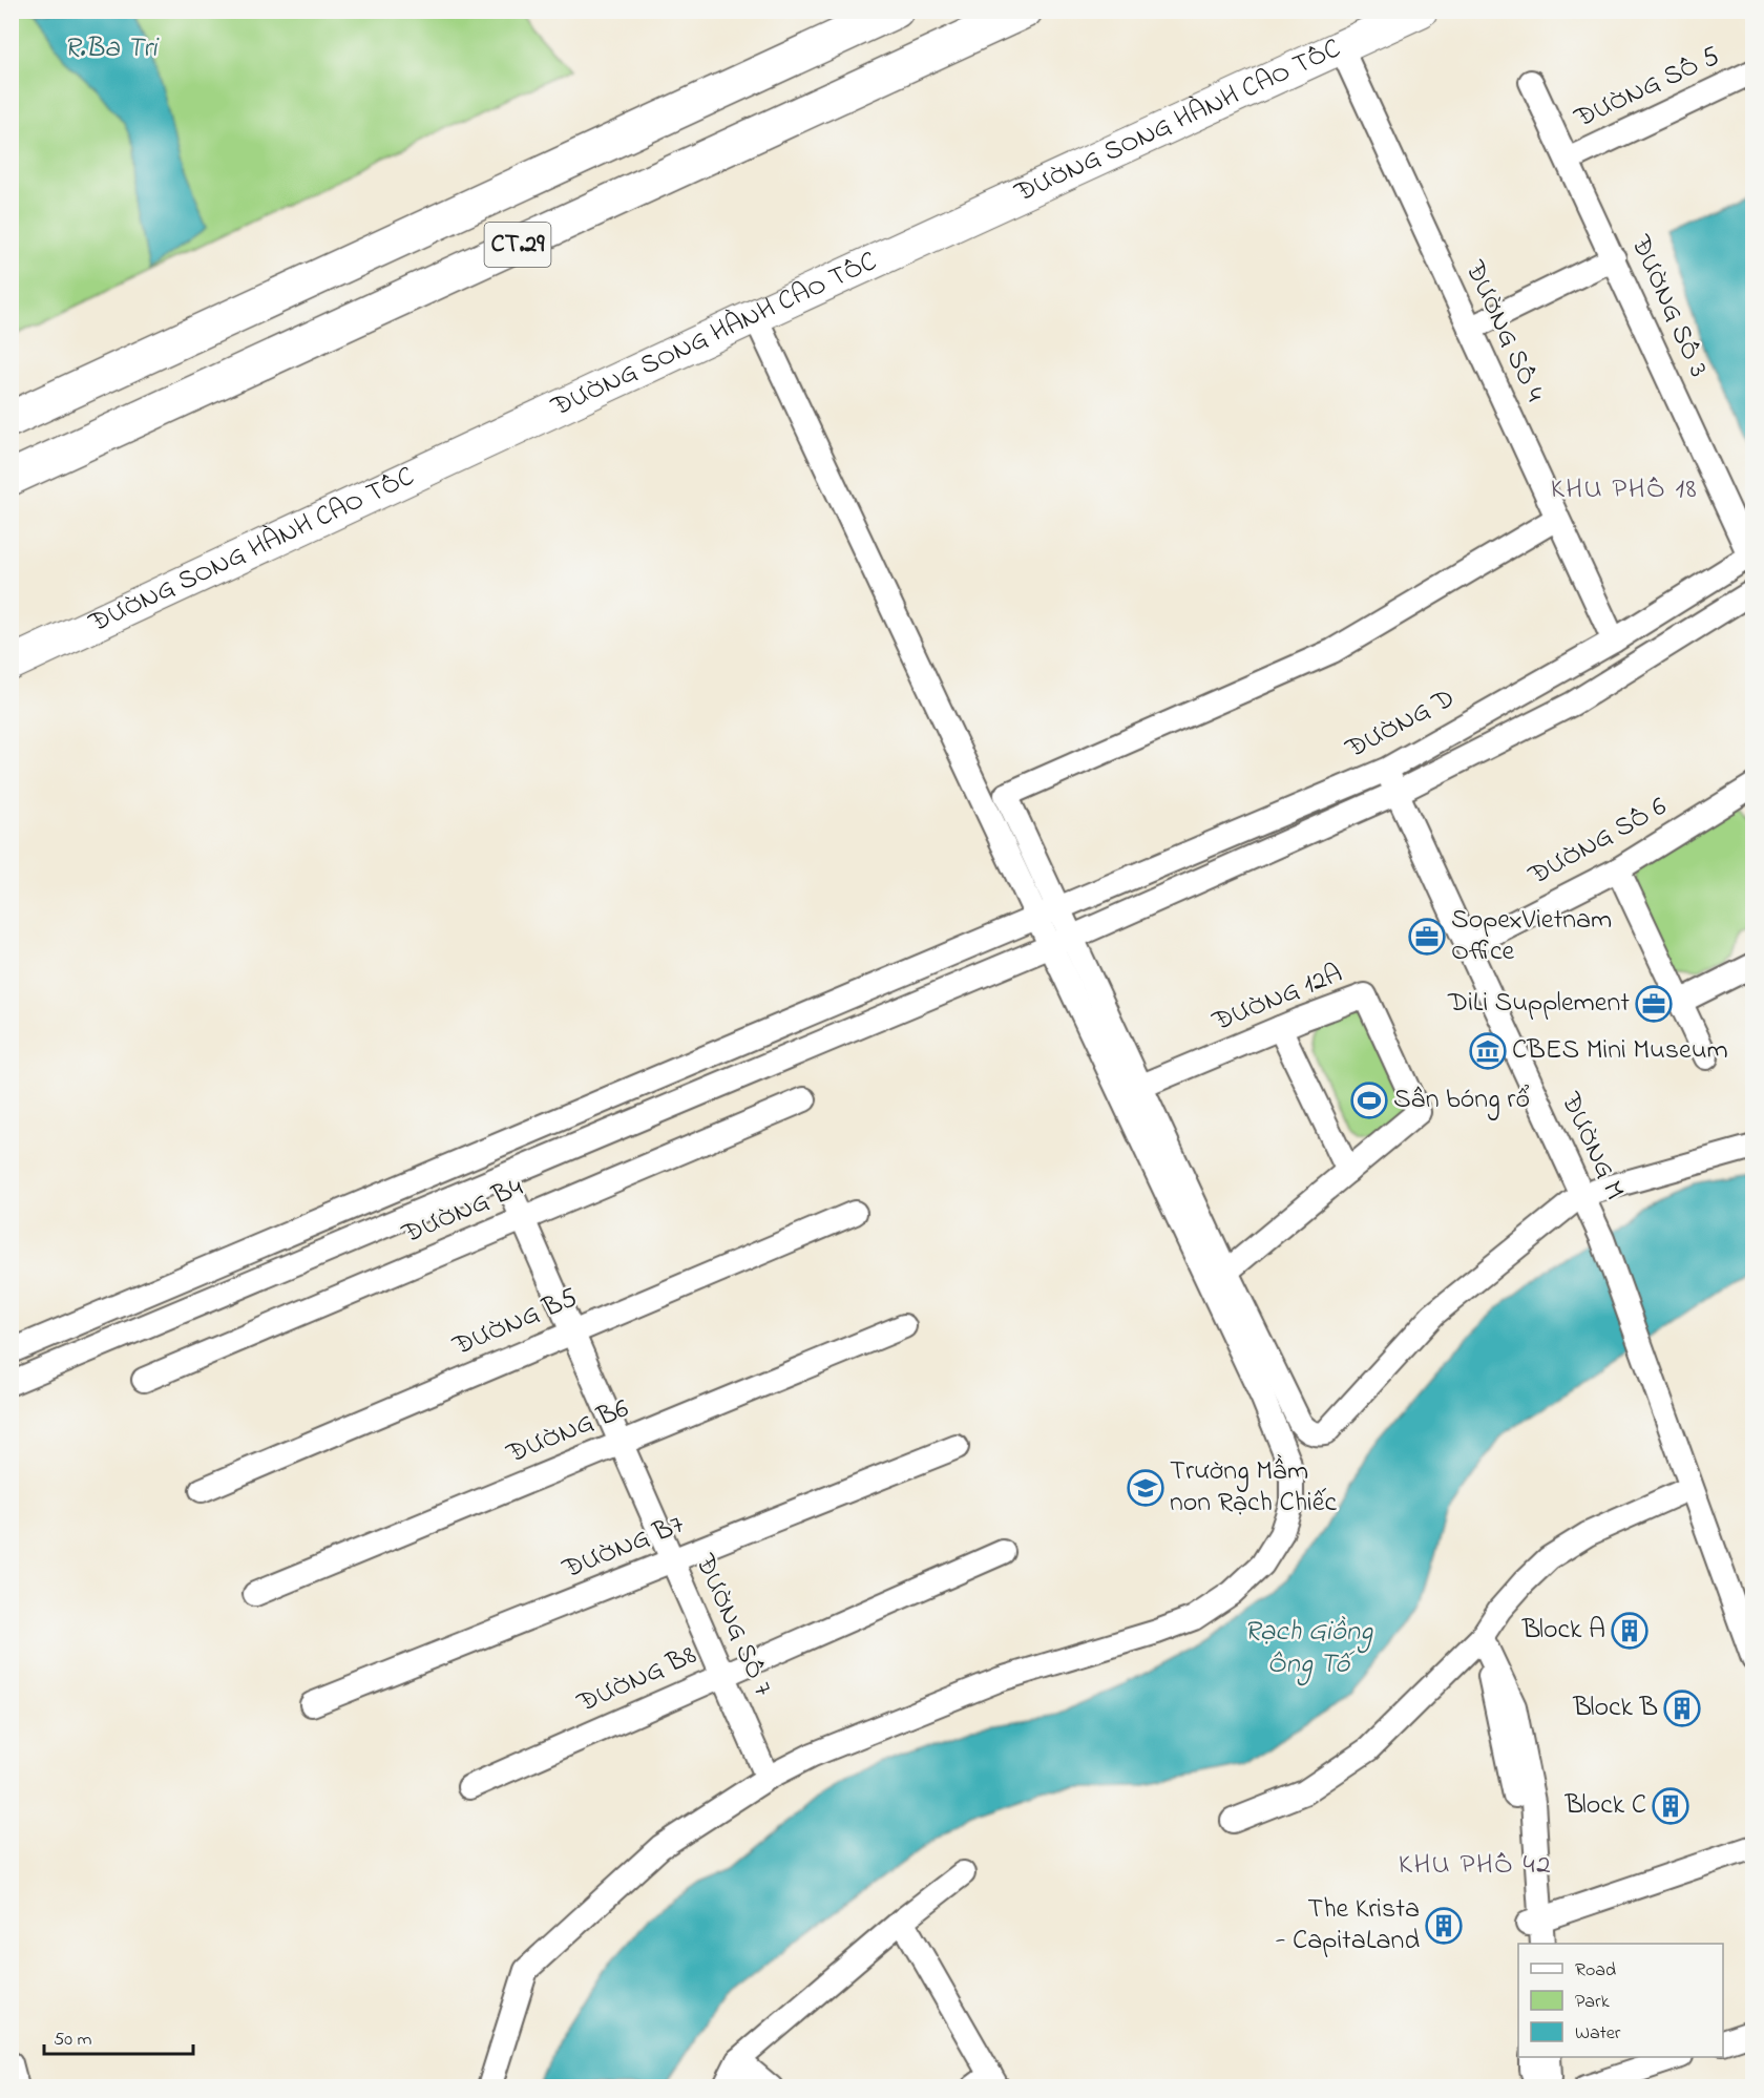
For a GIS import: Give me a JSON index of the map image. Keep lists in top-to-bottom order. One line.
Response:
{"streets":{"highway":["CT.29"],"main road":["ĐƯỜNG SONG HÀNH CAO TỐC"],"street":["ĐƯỜNG SỐ 5","ĐƯỜNG SỐ 3","ĐƯỜNG SỐ 4","ĐƯỜNG D","ĐƯỜNG SỐ 6","ĐƯỜNG 12A","ĐƯỜNG M","ĐƯỜNG B4","ĐƯỜNG B5","ĐƯỜNG B6","ĐƯỜNG B7","ĐƯỜNG SỐ 7","ĐƯỜNG B8"]},"crossings":[["ĐƯỜNG SỐ 5","ĐƯỜNG SỐ 3"],["ĐƯỜNG SONG HÀNH CAO TỐC","ĐƯỜNG SỐ 4"],["ĐƯỜNG SỐ 3","ĐƯỜNG D"],["ĐƯỜNG SỐ 4","ĐƯỜNG D"],["ĐƯỜNG D","ĐƯỜNG M"],["ĐƯỜNG SỐ 6","ĐƯỜNG M"],["ĐƯỜNG B4","ĐƯỜNG SỐ 7"],["ĐƯỜNG B5","ĐƯỜNG SỐ 7"],["ĐƯỜNG B6","ĐƯỜNG SỐ 7"],["ĐƯỜNG B7","ĐƯỜNG SỐ 7"],["ĐƯỜNG SỐ 7","ĐƯỜNG B8"]],"districts":["KHU PHỐ 18","KHU PHỐ 42"],"water":["R.Ba Tri","Rạch Giồng Ông Tố"],"places":{"office":["SopexVietnam Office","DiLi Supplement"],"museum":["CBES Mini Museum"],"sports":["Sân bóng rổ"],"school or university":["Trường Mầm non Rạch Chiếc"],"building":["Block A","Block B","Block C","The Krista - CapitaLand"]},"legend":["Road","Park","Water"],"scale_bar":"50 m"}
